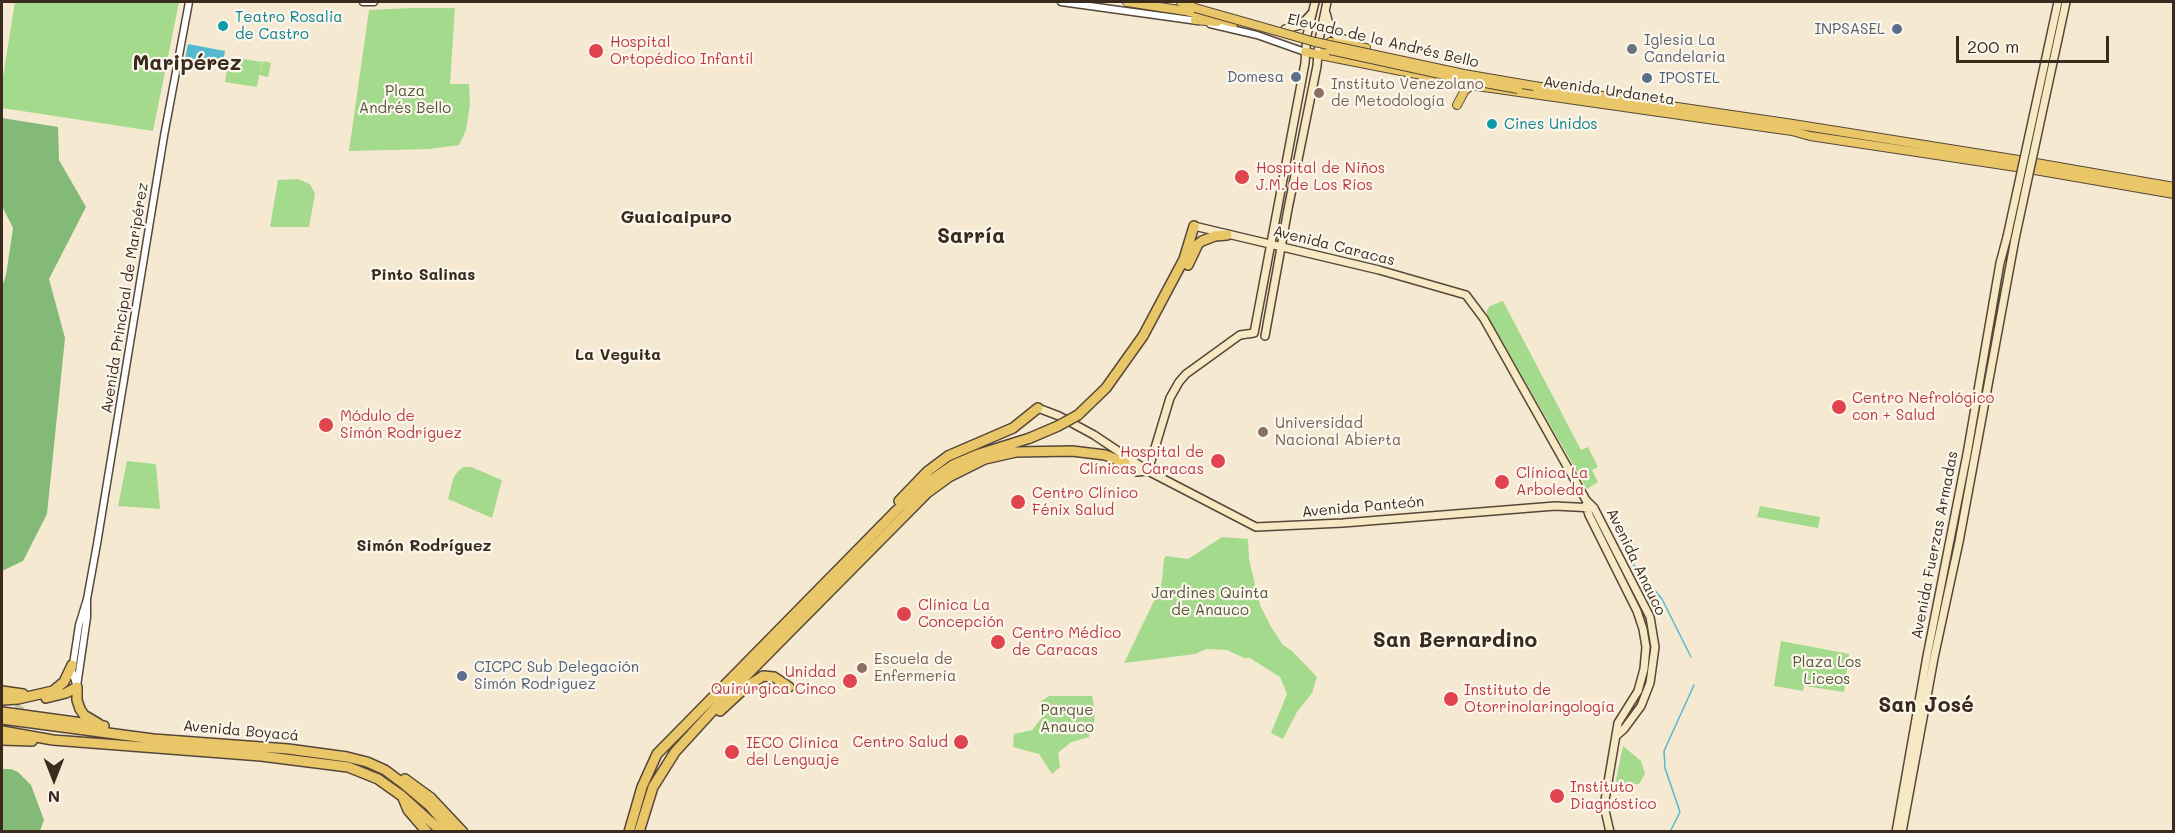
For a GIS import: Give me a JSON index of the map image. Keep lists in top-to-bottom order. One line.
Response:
{"streets":{"highway":["Avenida Boyacá"],"main road":["Elevado de la Andrés Bello","Avenida Urdaneta","Avenida Caracas","Avenida Panteón","Avenida Fuerzas Armadas","Avenida Anauco"],"street":["Avenida Principal de Maripérez"]},"crossings":[["Elevado de la Andrés Bello","Avenida Urdaneta"],["Avenida Caracas","Avenida Anauco"],["Avenida Panteón","Avenida Anauco"]],"districts":["Maripérez","Guaicaipuro","Sarría","Pinto Salinas","La Veguita","Simón Rodríguez","San Bernardino","San José"],"parks":["Plaza Andrés Bello","Jardines Quinta de Anauco","Plaza Los Liceos","Parque Anauco"],"places":["Teatro Rosalia de Castro","INPSASEL","Iglesia La Candelaria","Hospital Ortopédico Infantil","Domesa","IPOSTEL","Instituto Venezolano de Metodología","Cines Unidos","Hospital de Niños J.M. de Los Ríos","Centro Nefrológico con + Salud","Módulo de Simón Rodríguez","Universidad Nacional Abierta","Hospital de Clínicas Caracas","Clínica La Arboleda","Centro Clínico Fénix Salud","Clínica La Concepción","Centro Médico de Caracas","Escuela de Enfermería","CICPC Sub Delegación Simón Rodríguez","Unidad Quirúrgica Cinco","Instituto de Otorrinolaringología","Centro Salud","IECO Clínica del Lenguaje","Instituto Diagnóstico"],"scale_bar":"200 m","north":"bottom"}
